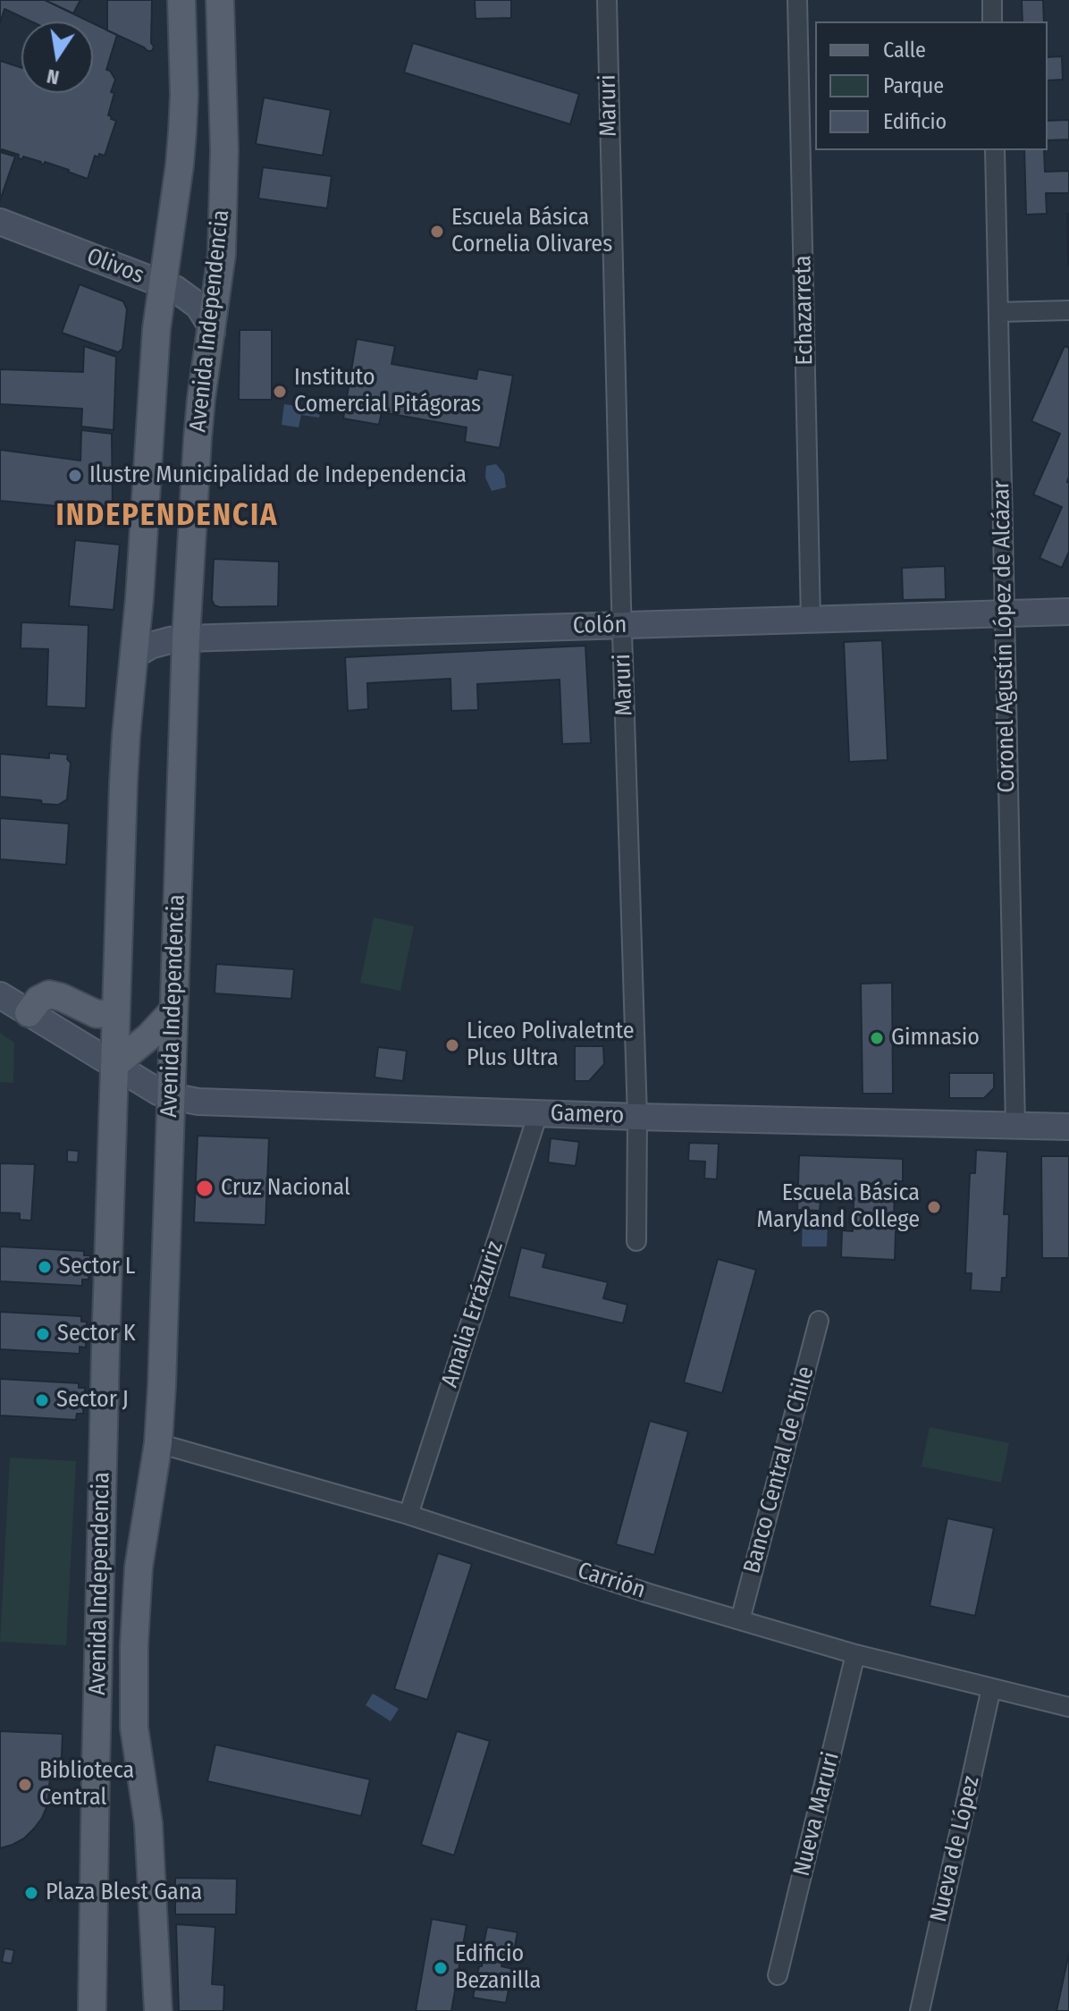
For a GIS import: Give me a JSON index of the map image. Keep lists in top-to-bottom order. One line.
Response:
{"streets":{"main road":["Avenida Independencia"],"street":["Maruri","Olivos","Echazarreta","Colón","Coronel Agustín López de Alcázar","Gamero","Amalia Errázuriz","Banco Central de Chile","Carrión","Nueva Maruri","Nueva de López"]},"crossings":[["Maruri","Colón"],["Maruri","Gamero"],["Olivos","Avenida Independencia"],["Echazarreta","Colón"],["Avenida Independencia","Colón"],["Avenida Independencia","Gamero"],["Avenida Independencia","Carrión"],["Colón","Coronel Agustín López de Alcázar"],["Coronel Agustín López de Alcázar","Gamero"],["Gamero","Amalia Errázuriz"],["Amalia Errázuriz","Carrión"],["Banco Central de Chile","Carrión"],["Carrión","Nueva Maruri"],["Carrión","Nueva de López"]],"districts":["INDEPENDENCIA"],"places":["Escuela Básica Cornelia Olivares","Instituto Comercial Pitágoras","Ilustre Municipalidad de Independencia","Gimnasio","Liceo Polivaletnte Plus Ultra","Cruz Nacional","Escuela Básica Maryland College","Sector L","Sector K","Sector J","Biblioteca Central","Plaza Blest Gana","Edificio Bezanilla"],"legend":["Calle","Parque","Edificio"],"north":"bottom"}
